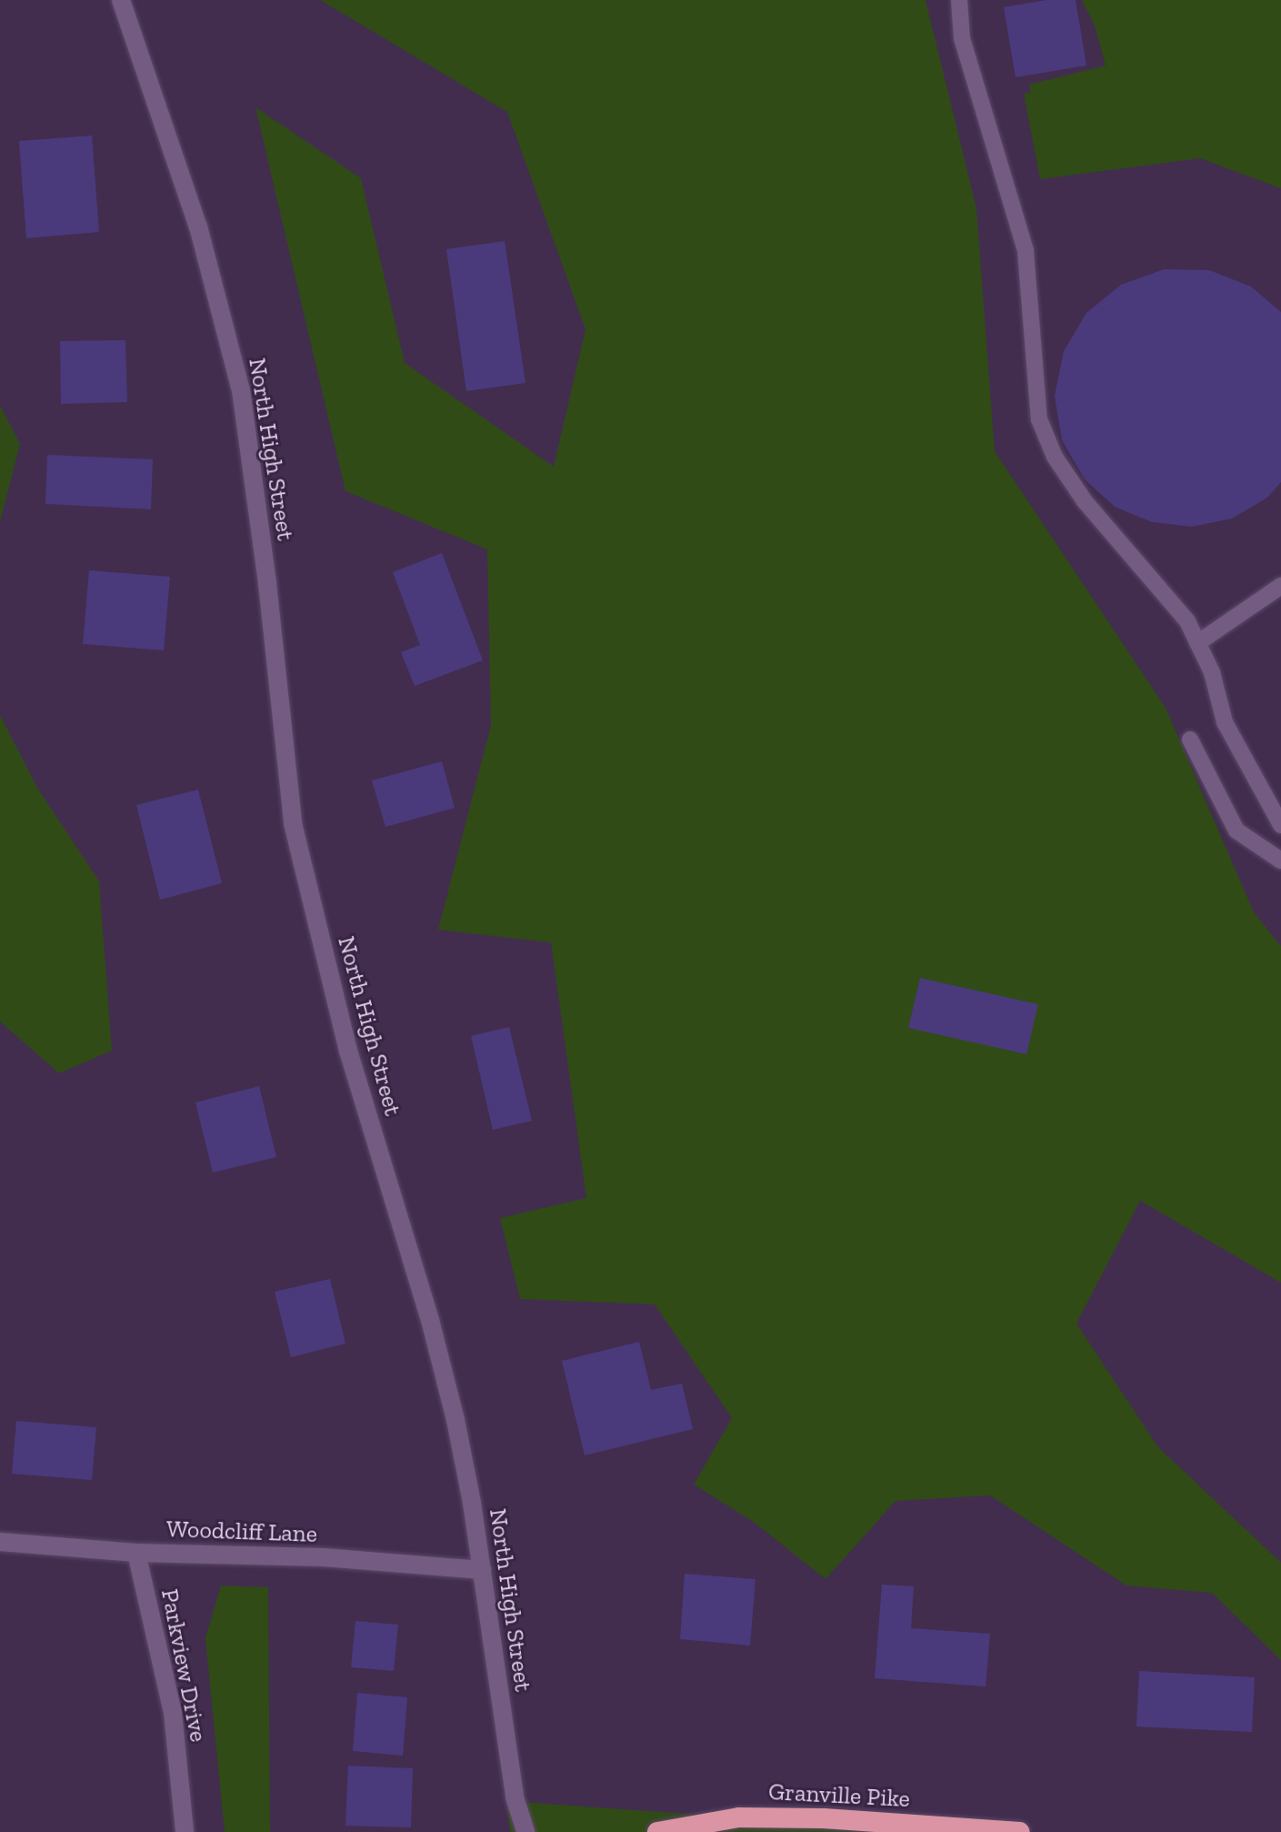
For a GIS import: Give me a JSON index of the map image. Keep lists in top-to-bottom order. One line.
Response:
{"streets":{"highway":["Granville Pike"],"street":["North High Street","Woodcliff Lane","Parkview Drive"]},"crossings":[["North High Street","Woodcliff Lane"],["Woodcliff Lane","Parkview Drive"]]}
